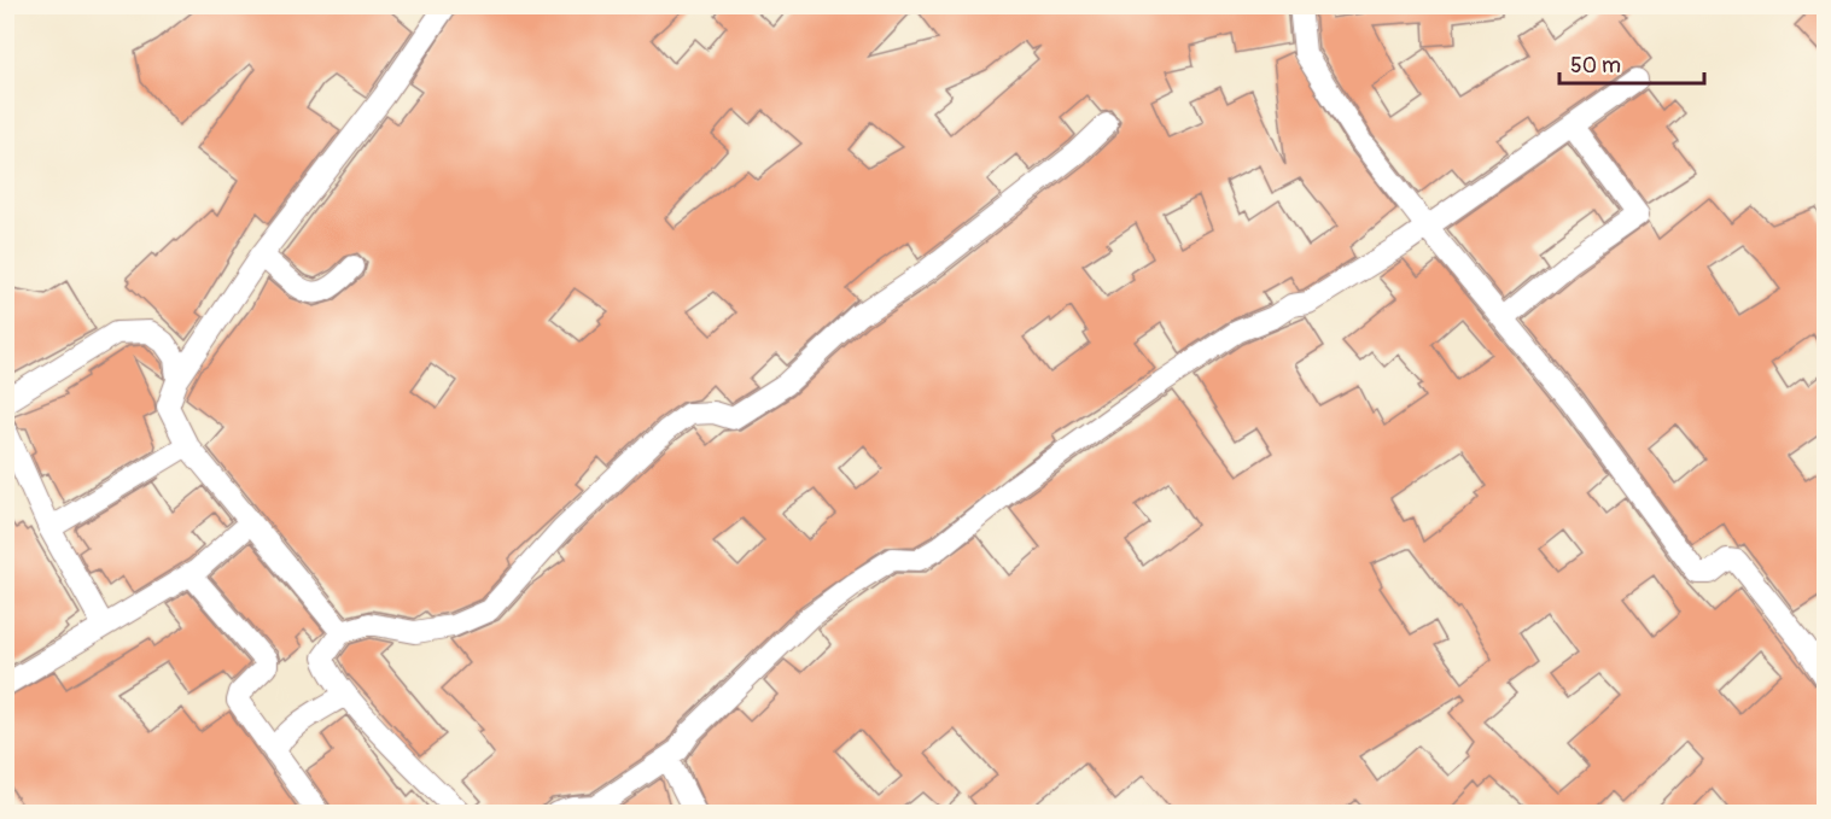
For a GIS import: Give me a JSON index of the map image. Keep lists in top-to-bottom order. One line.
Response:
{"scale_bar":"50 m"}
